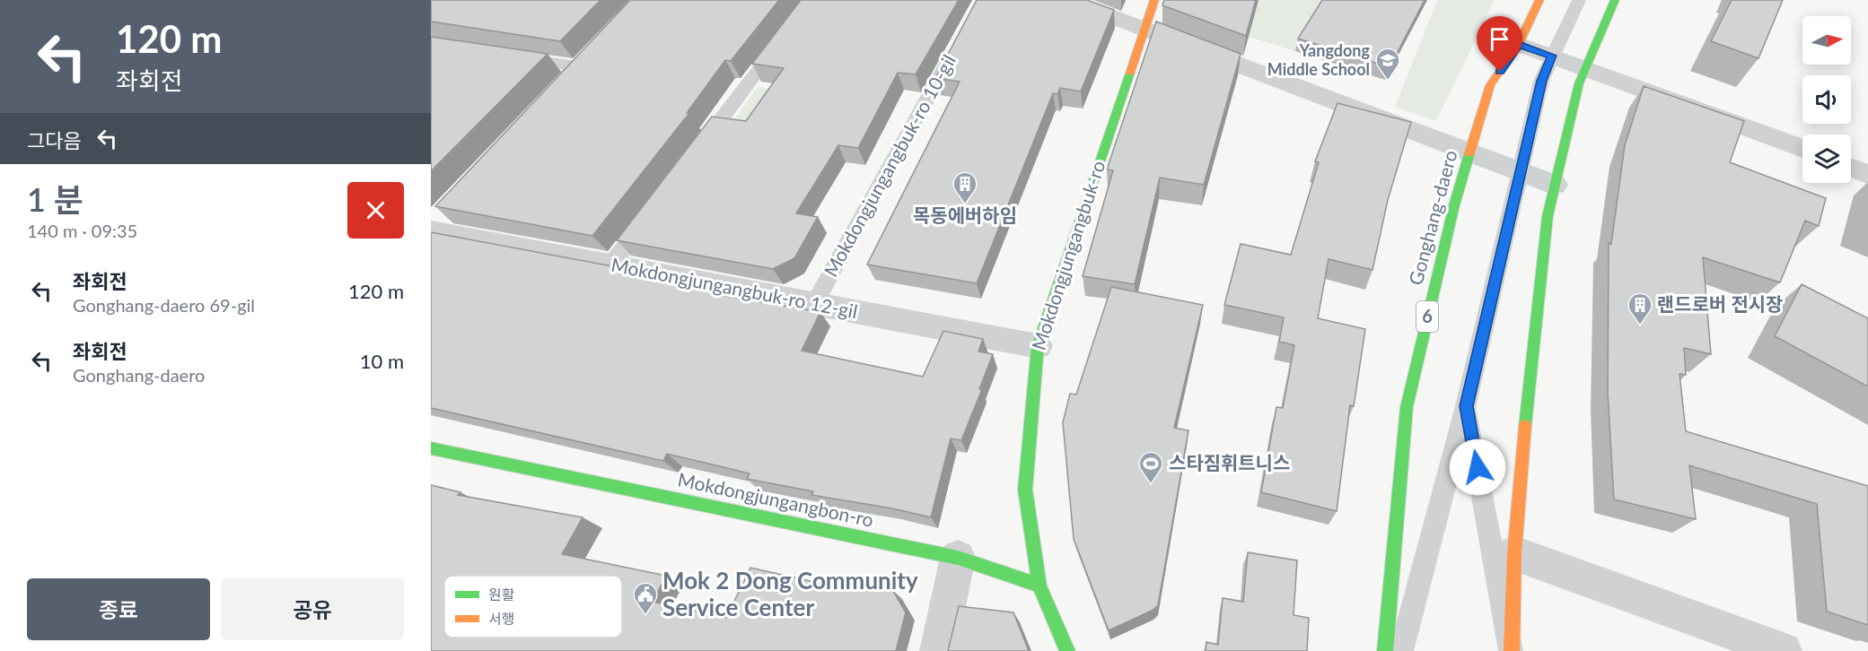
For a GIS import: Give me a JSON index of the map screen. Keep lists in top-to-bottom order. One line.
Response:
{"streets":{"main road":["Gonghang-daero","Mokdongjungangbuk-ro","6","Mokdongjungangbon-ro"],"street":["Mokdongjungangbuk-ro 12-gil"],"lane":["Mokdongjungangbuk-ro 10-gil"]},"crossings":[["Mokdongjungangbuk-ro 10-gil","Mokdongjungangbuk-ro 12-gil"],["Mokdongjungangbuk-ro","Mokdongjungangbuk-ro 12-gil"],["Mokdongjungangbuk-ro","Mokdongjungangbon-ro"]],"places":{"school or university":["Yangdong Middle School"],"building":["목동에버하임","랜드로버 전시장"],"sports":["스타짐휘트니스"],"public building":["Mok 2 Dong Community Service Center"]},"legend":["원활","서행"],"north":"right","page":{"turn":["120 m","좌회전"],"then":"그다음","heading":["1 분","140 m · 09:35"],"list":[{"name":"좌회전","note":"Gonghang-daero 69-gil","value":"120 m"},{"name":"좌회전","note":"Gonghang-daero","value":"10 m"}],"buttons":["종료","공유"]}}
